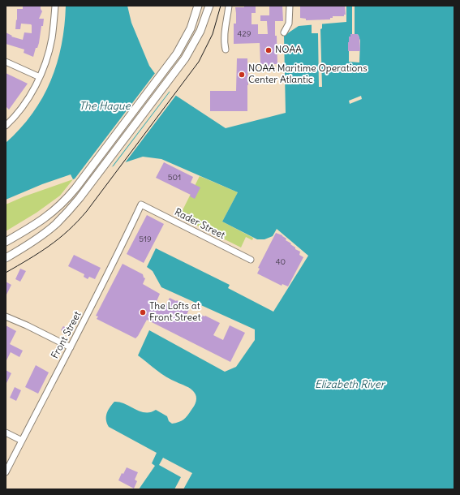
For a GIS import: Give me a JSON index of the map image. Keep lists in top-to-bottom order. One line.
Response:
{"streets":{"street":["Rader Street","Front Street"]},"crossings":[["Rader Street","Front Street"]],"water":["The Hague","Elizabeth River"],"places":["NOAA","NOAA Maritime Operations Center Atlantic","The Lofts at Front Street"],"house_numbers":["429","501","519","40"]}
